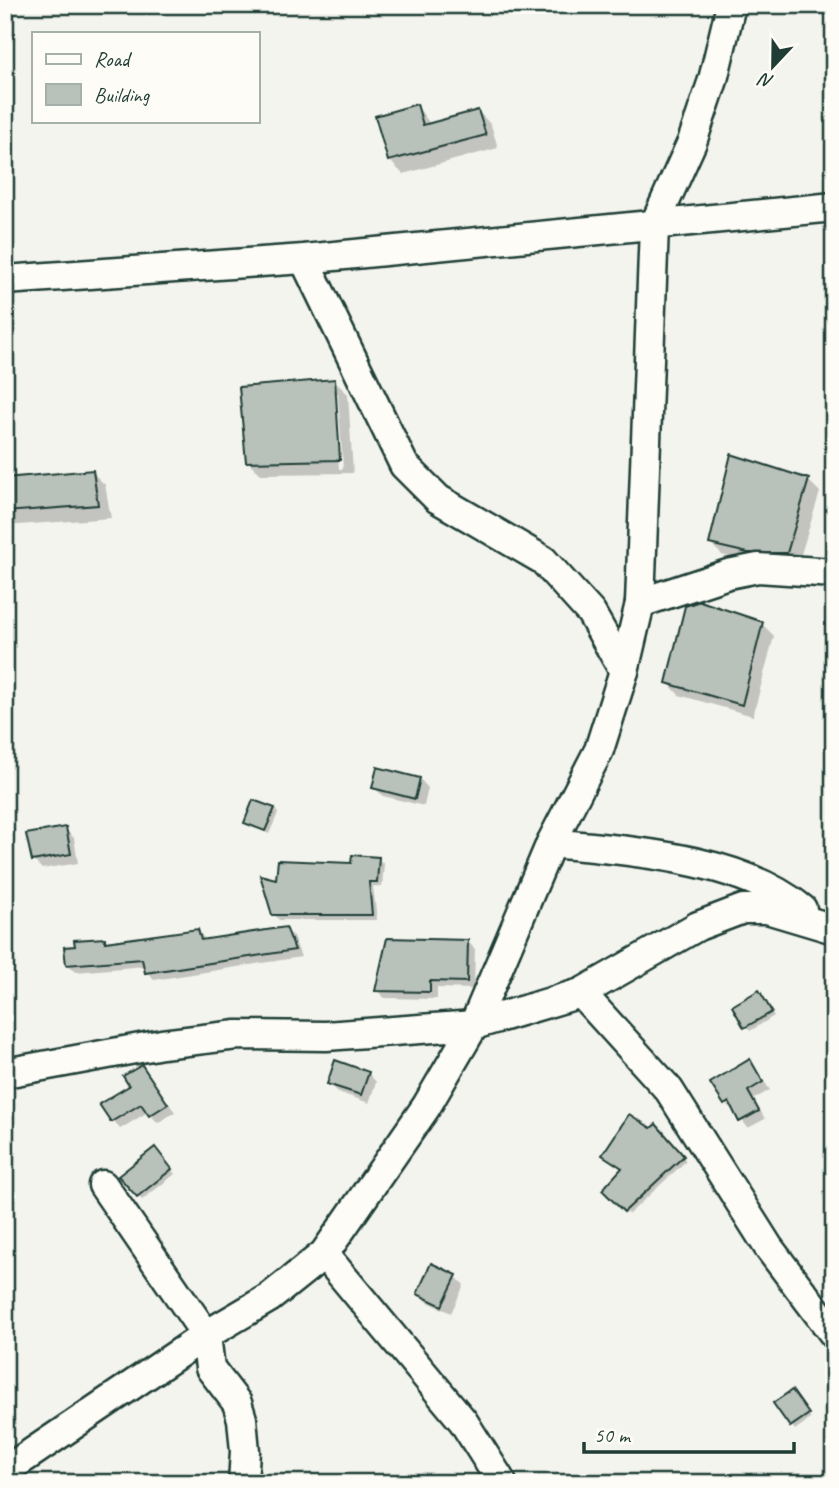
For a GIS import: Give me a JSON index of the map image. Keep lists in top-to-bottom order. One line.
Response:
{"legend":["Road","Building"],"scale_bar":"50 m","north":"bottom"}
